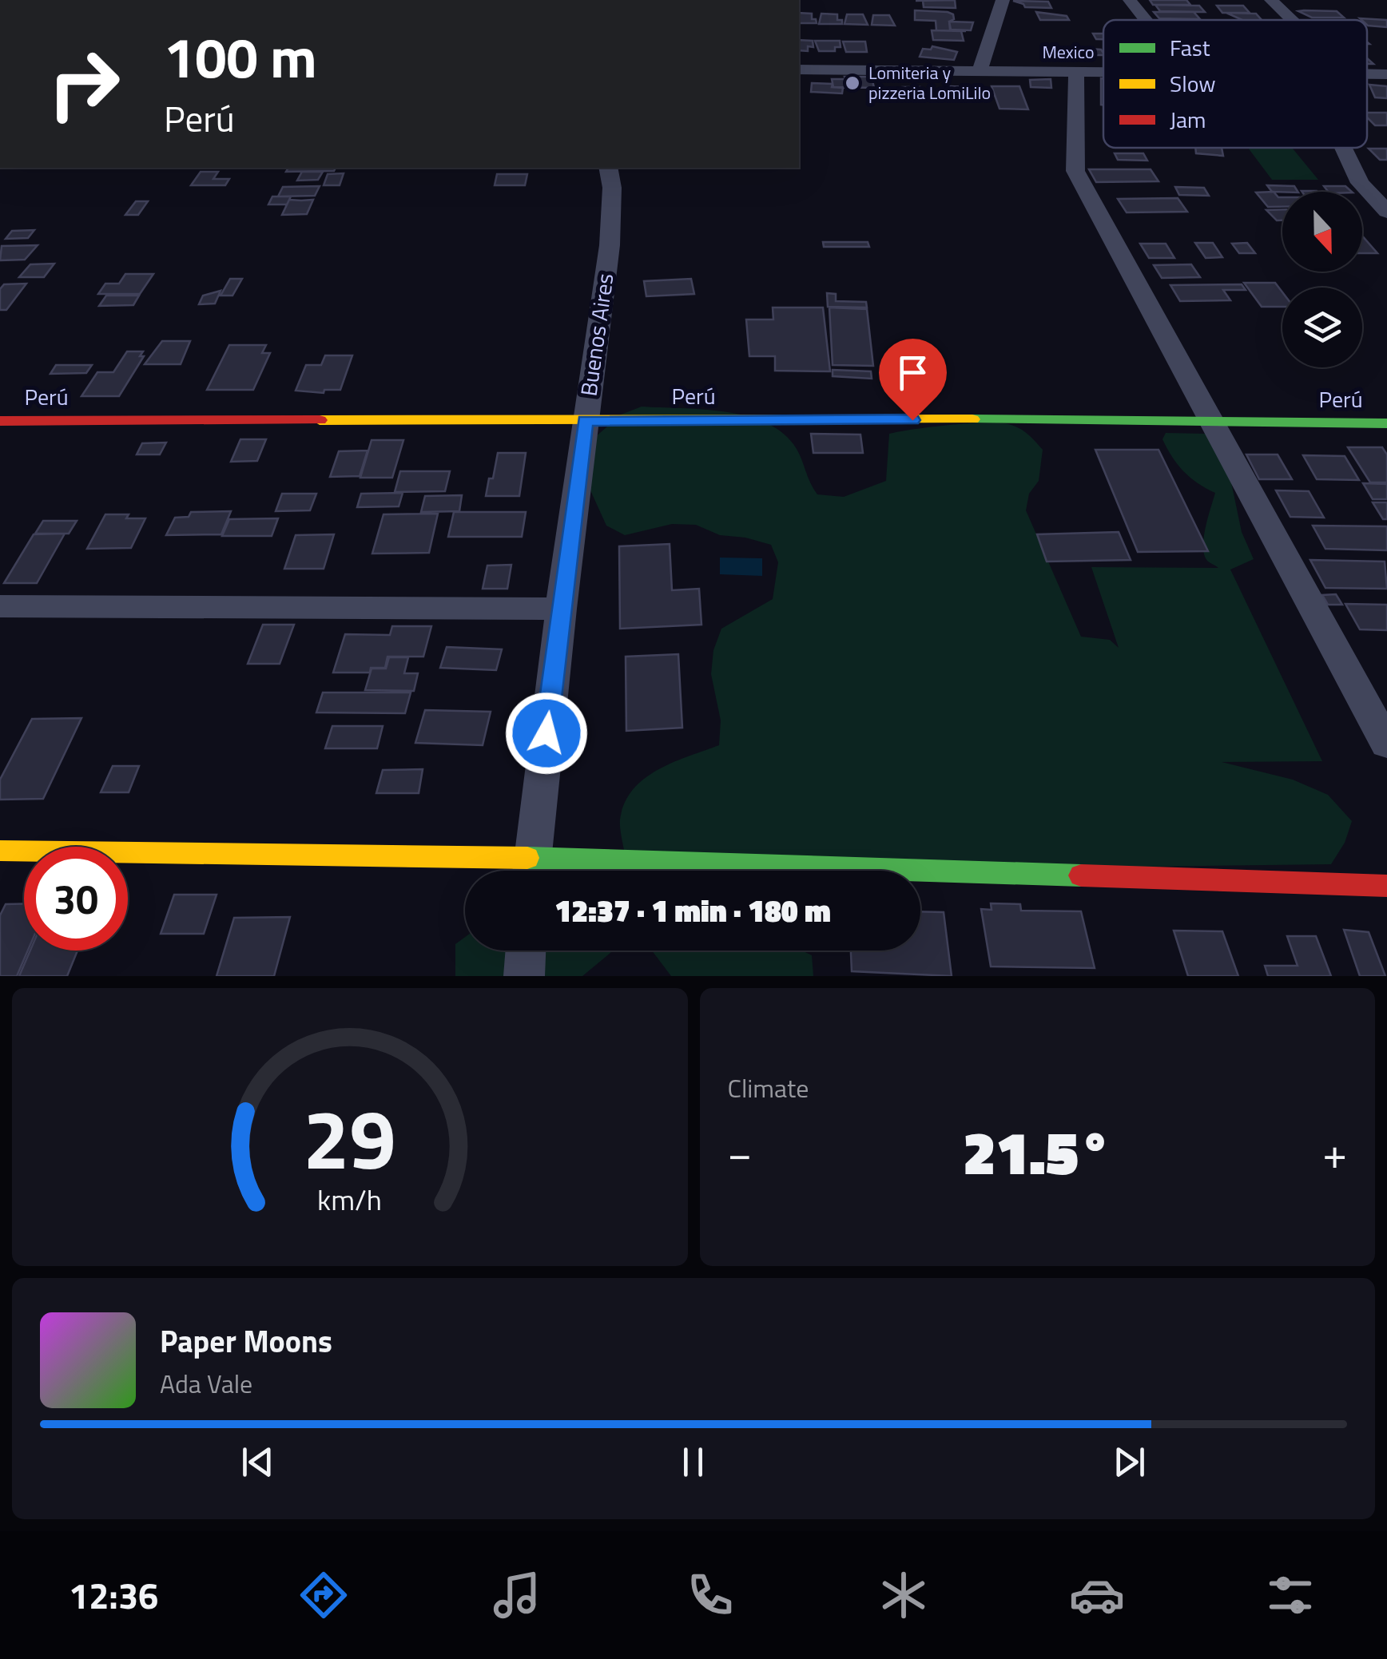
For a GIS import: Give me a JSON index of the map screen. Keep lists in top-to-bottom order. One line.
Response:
{"streets":{"street":["Mexico","Buenos Aires","Perú"]},"crossings":[["Buenos Aires","Perú"]],"places":["Lomiteria y pizzeria LomiLilo"],"legend":["Fast","Slow","Jam"],"north":"bottom","page":{"turn":["100 m","Perú"],"limit":"30","trip":"12:37 · 1 min · 180 m","tile":"Climate","heat":["−","21.5°","+"],"song":["Paper Moons","Ada Vale"],"tabs":"12:36","gauge":["29","km/h"]}}
